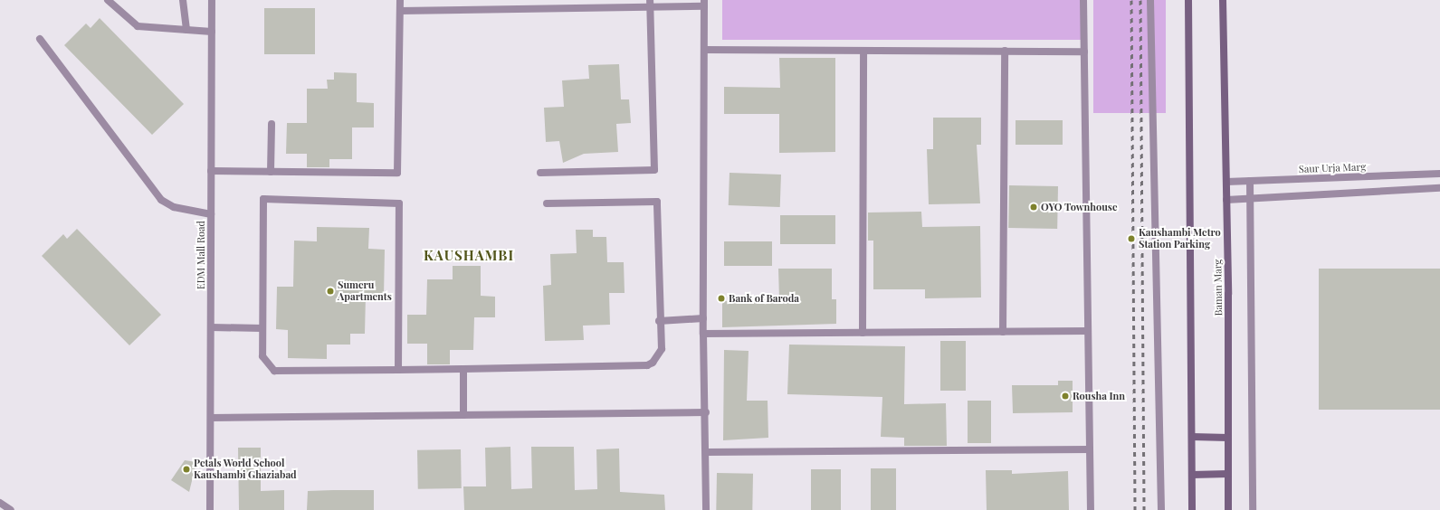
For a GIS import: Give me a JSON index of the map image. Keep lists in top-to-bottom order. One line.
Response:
{"streets":{"main road":["Baman Marg"],"street":["Saur Urja Marg","EDM Mall Road"]},"crossings":[["Saur Urja Marg","Baman Marg"]],"districts":["KAUSHAMBI"],"places":["OYO Townhouse","Kaushambi Metro Station Parking","Sumeru Apartments","Bank of Baroda","Rousha Inn","Petals World School Kaushambi Ghaziabad"]}
